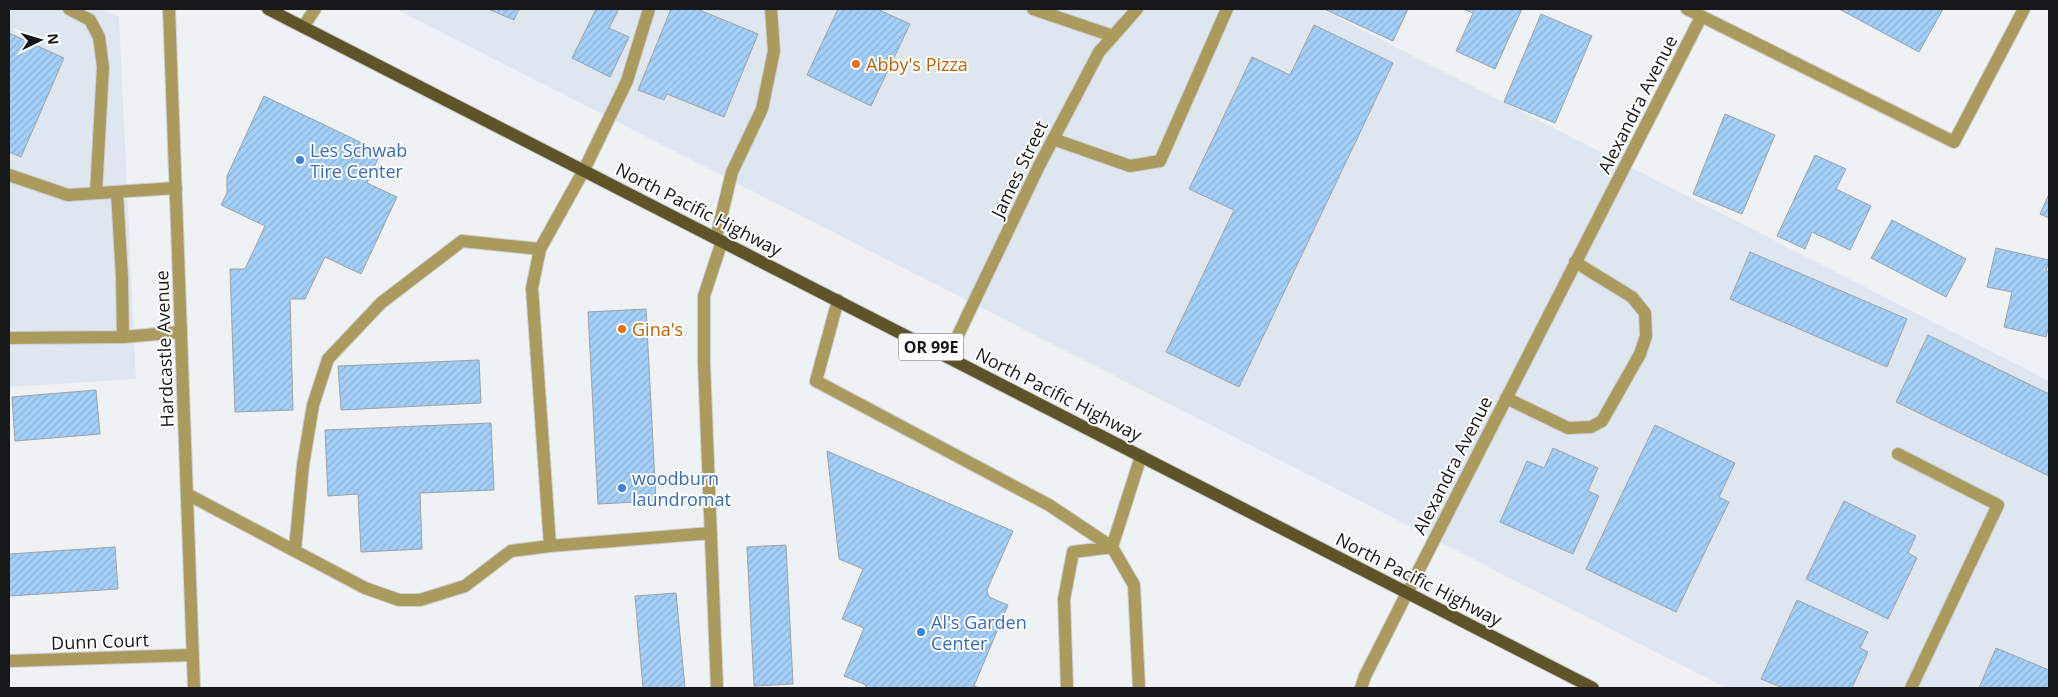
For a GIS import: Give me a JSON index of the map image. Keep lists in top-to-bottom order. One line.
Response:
{"streets":{"main road":["North Pacific Highway","OR 99E"],"street":["Alexandra Avenue","James Street","Hardcastle Avenue","Dunn Court"]},"crossings":[["Alexandra Avenue","North Pacific Highway"],["James Street","North Pacific Highway"],["Hardcastle Avenue","Dunn Court"]],"places":["Abby's Pizza","Les Schwab Tire Center","Gina's","woodburn laundromat","Al's Garden Center"],"north":"right"}
